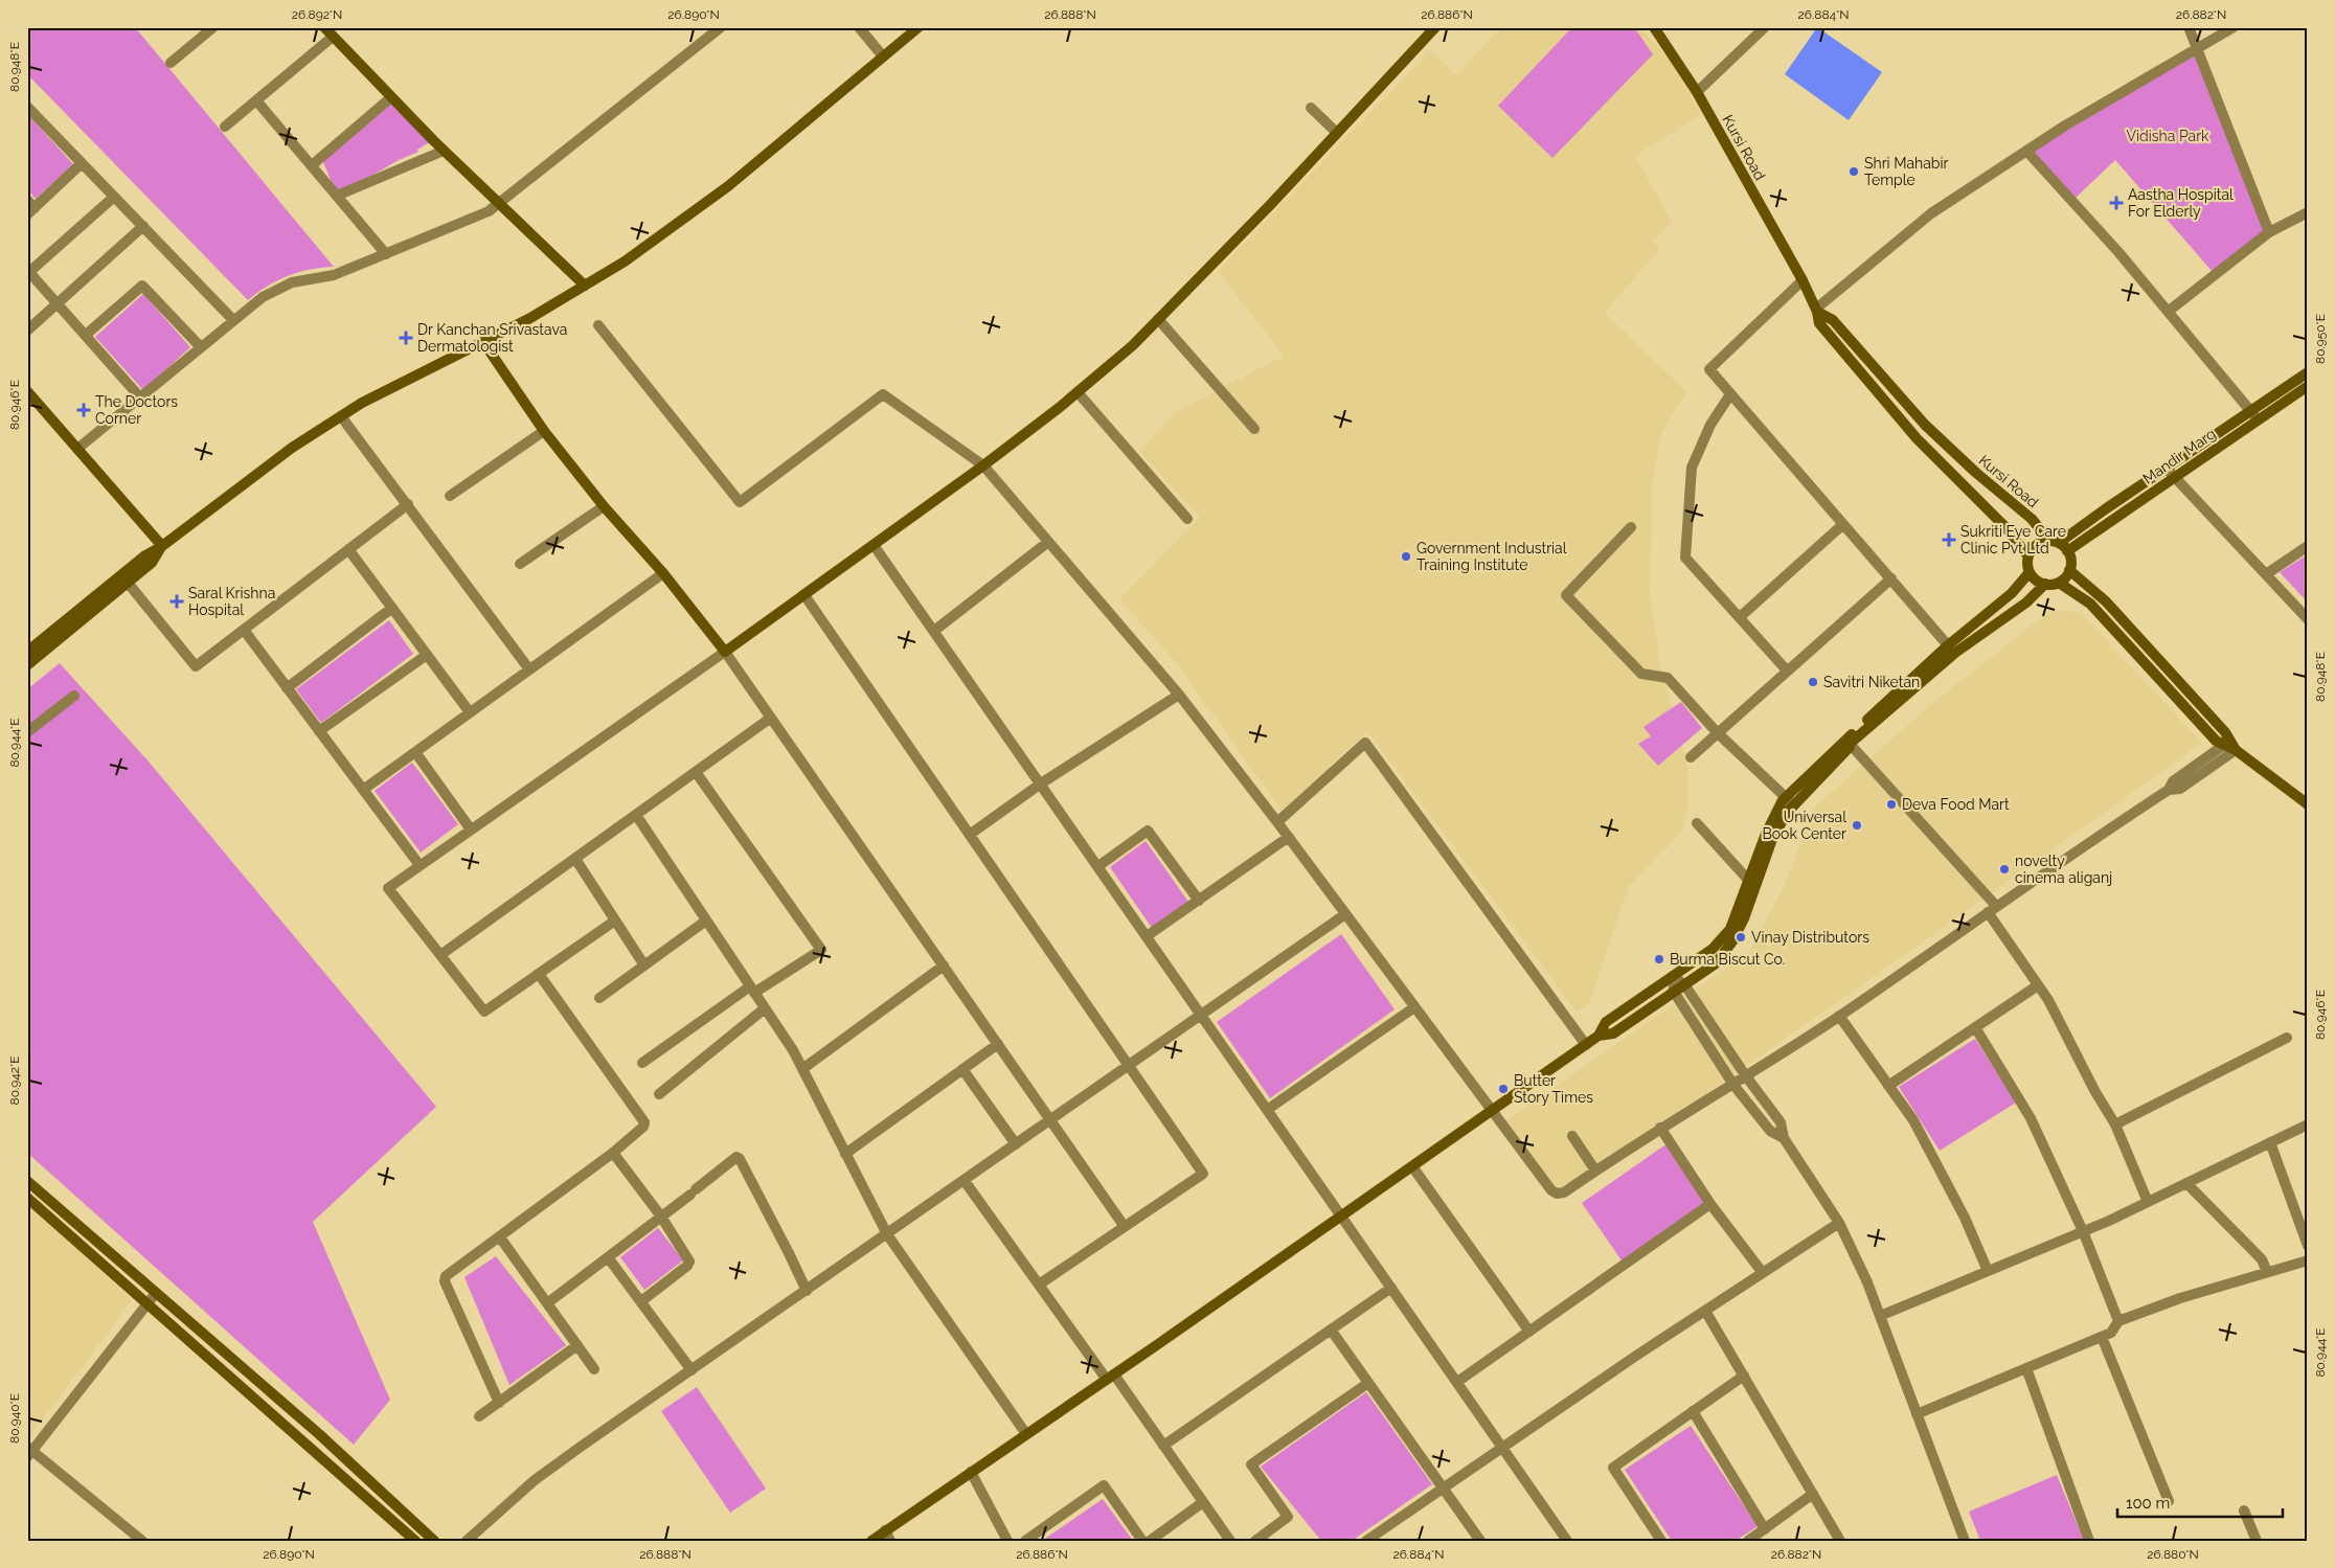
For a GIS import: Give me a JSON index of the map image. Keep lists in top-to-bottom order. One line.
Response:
{"streets":{"main road":["Kursi Road","Mandir Marg"]},"crossings":[["Kursi Road","Mandir Marg"]],"parks":["Vidisha Park"],"places":{"other":["Shri Mahabir Temple","Government Industrial Training Institute","Savitri Niketan","Deva Food Mart","Universal Book Center","novelty cinema aliganj","Vinay Distributors","Burma Biscut Co.","Butter Story Times"],"health":["Aastha Hospital For Elderly","Dr Kanchan Srivastava Dermatologist","The Doctors Corner","Sukriti Eye Care Clinic Pvt Ltd","Saral Krishna Hospital"]},"scale_bar":"100 m","coordinates":["26.892°N","26.890°N","26.888°N","26.886°N","26.884°N","26.882°N","80.948°E","80.950°E","80.946°E","80.944°E","80.942°E","80.940°E","26.880°N"]}
